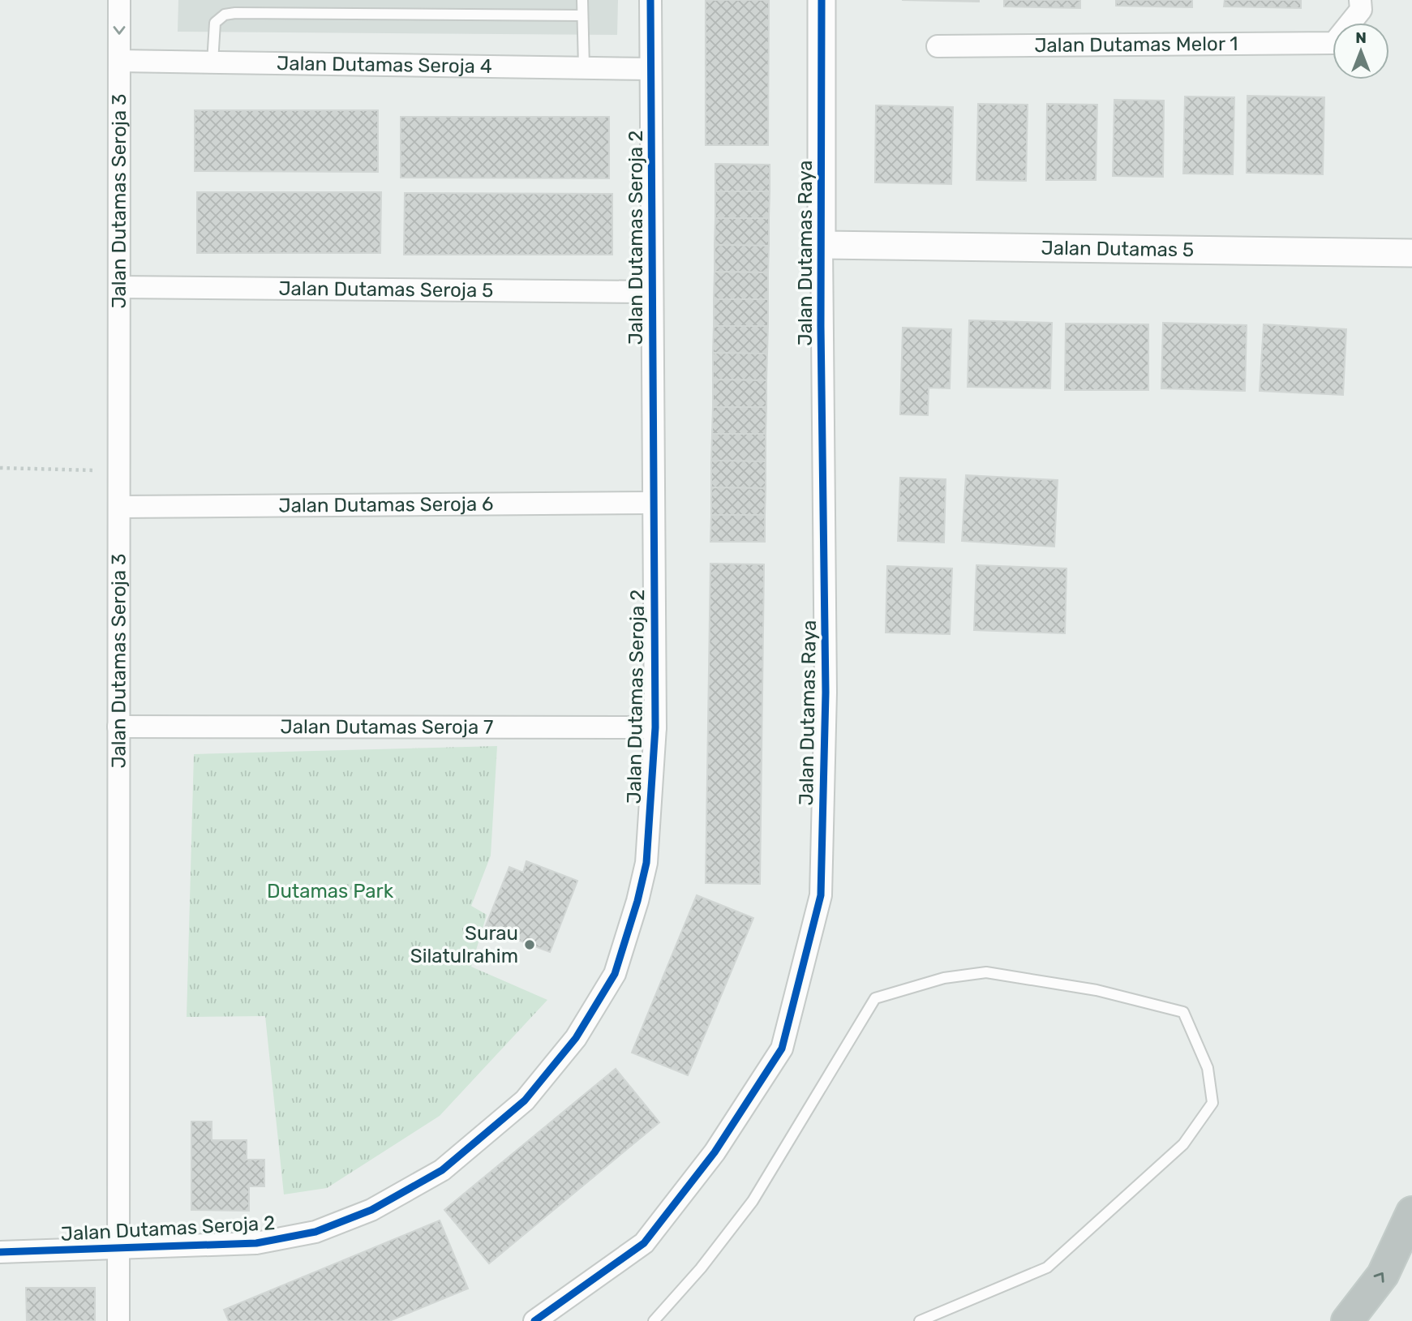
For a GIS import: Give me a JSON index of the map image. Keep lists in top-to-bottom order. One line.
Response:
{"streets":{"street":["Jalan Dutamas Melor 1","Jalan Dutamas Seroja 4","Jalan Dutamas Seroja 3","Jalan Dutamas Seroja 2","Jalan Dutamas 5","Jalan Dutamas Raya","Jalan Dutamas Seroja 5","Jalan Dutamas Seroja 6","Jalan Dutamas Seroja 7"]},"crossings":[["Jalan Dutamas Seroja 4","Jalan Dutamas Seroja 3"],["Jalan Dutamas Seroja 4","Jalan Dutamas Seroja 2"],["Jalan Dutamas Seroja 3","Jalan Dutamas Seroja 2"],["Jalan Dutamas Seroja 3","Jalan Dutamas Seroja 5"],["Jalan Dutamas Seroja 3","Jalan Dutamas Seroja 6"],["Jalan Dutamas Seroja 3","Jalan Dutamas Seroja 7"],["Jalan Dutamas Seroja 2","Jalan Dutamas Seroja 5"],["Jalan Dutamas Seroja 2","Jalan Dutamas Seroja 6"],["Jalan Dutamas Seroja 2","Jalan Dutamas Seroja 7"],["Jalan Dutamas 5","Jalan Dutamas Raya"]],"parks":["Dutamas Park"],"places":["Surau Silatulrahim"],"north":"top"}
